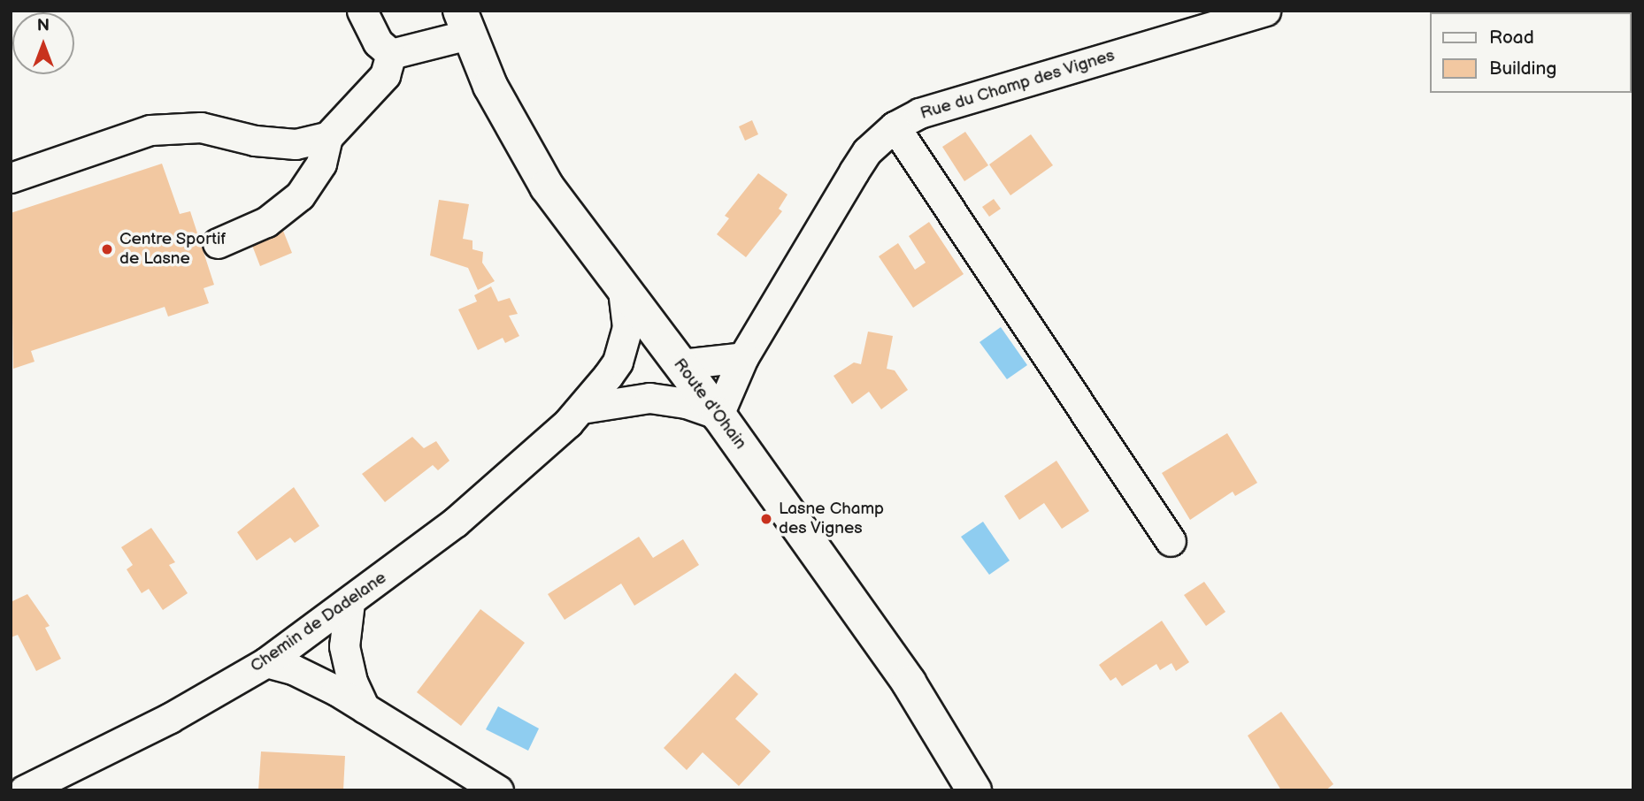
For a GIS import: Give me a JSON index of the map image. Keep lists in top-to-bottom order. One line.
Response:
{"streets":{"main road":["Route d'Ohain"],"street":["Rue du Champ des Vignes","Chemin de Dadelane"]},"crossings":[["Rue du Champ des Vignes","Route d'Ohain"],["Route d'Ohain","Chemin de Dadelane"]],"places":["Centre Sportif de Lasne","Lasne Champ des Vignes"],"legend":["Road","Building"],"north":"top"}
